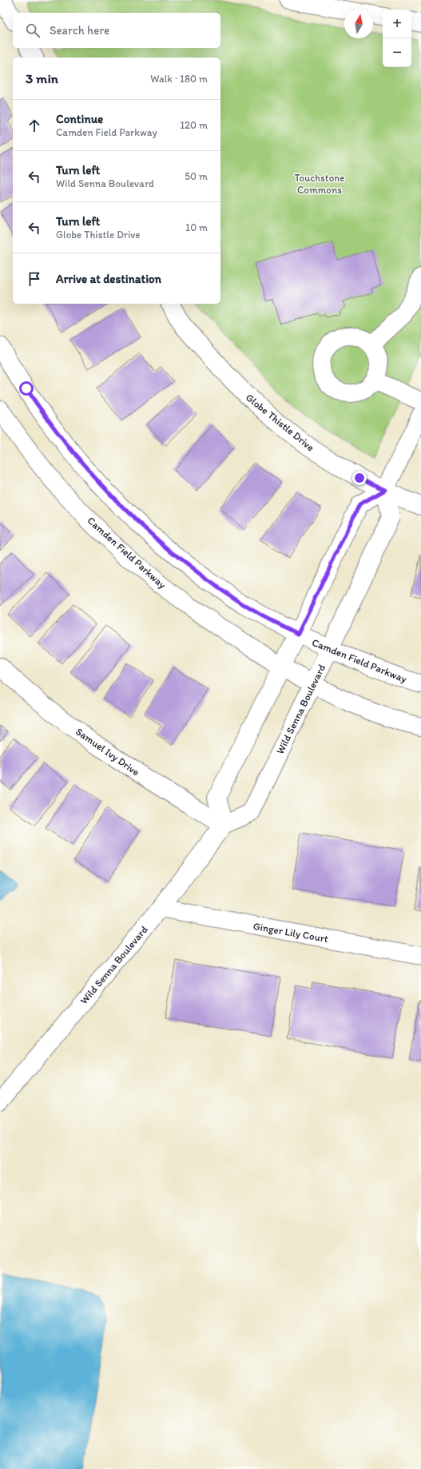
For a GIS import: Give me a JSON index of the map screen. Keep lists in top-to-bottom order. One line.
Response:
{"streets":{"street":["Globe Thistle Drive","Camden Field Parkway","Wild Senna Boulevard","Samuel Ivy Drive","Ginger Lily Court"]},"crossings":[["Globe Thistle Drive","Wild Senna Boulevard"],["Camden Field Parkway","Wild Senna Boulevard"],["Wild Senna Boulevard","Samuel Ivy Drive"],["Wild Senna Boulevard","Ginger Lily Court"]],"parks":["Touchstone Commons"],"north":"top","page":{"map_buttons":["+","−"],"search":"Search here","heading":["3 min","Walk · 180 m"],"list":[["Continue","Camden Field Parkway","120 m"],["Turn left","Wild Senna Boulevard","50 m"],["Turn left","Globe Thistle Drive","10 m"],"Arrive at destination"]}}
